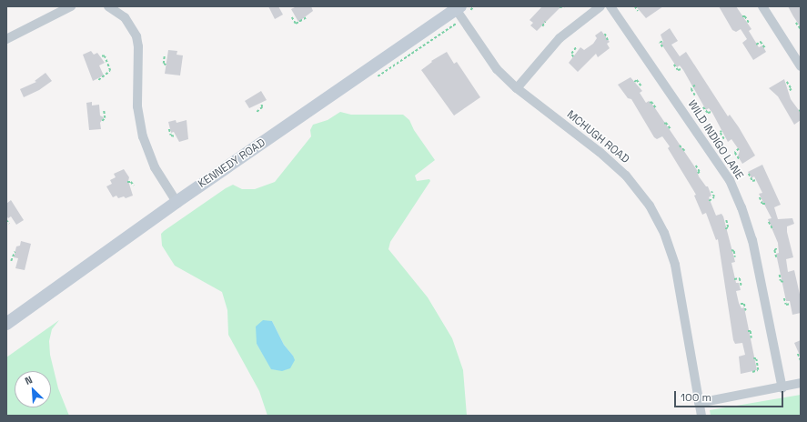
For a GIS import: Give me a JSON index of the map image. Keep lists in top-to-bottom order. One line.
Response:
{"streets":{"main road":["KENNEDY ROAD"],"street":["MCHUGH ROAD","WILD INDIGO LANE"]},"crossings":[["MCHUGH ROAD","KENNEDY ROAD"]],"scale_bar":"100 m","north":"top left"}
